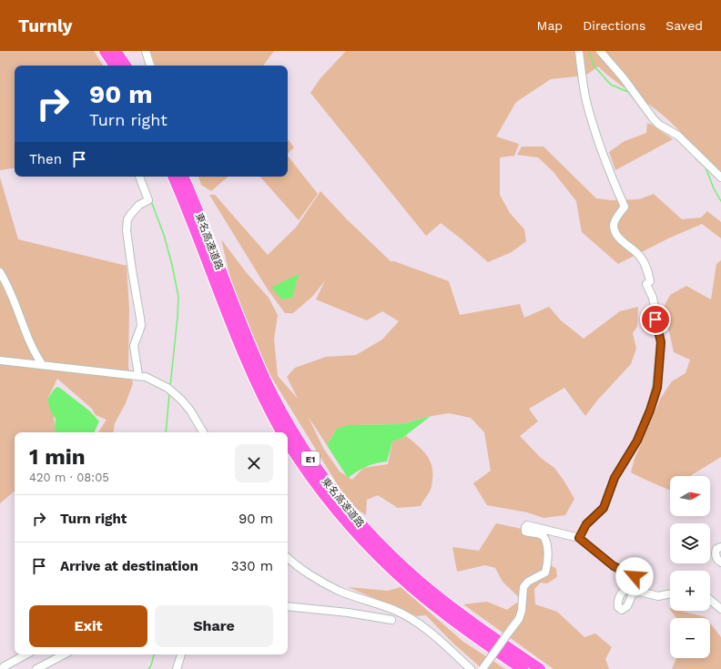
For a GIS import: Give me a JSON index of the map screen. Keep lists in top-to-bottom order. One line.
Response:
{"streets":{"highway":["東名高速道路","E1"]},"north":"right","page":{"header":"Turnly","nav":["Map","Directions","Saved"],"turn":["90 m","Turn right"],"then":"Then","heading":["1 min","420 m · 08:05"],"map_buttons":["+","−"],"list":[{"name":"Turn right","value":"90 m"},{"name":"Arrive at destination","value":"330 m"}],"buttons":["Exit","Share"]}}
